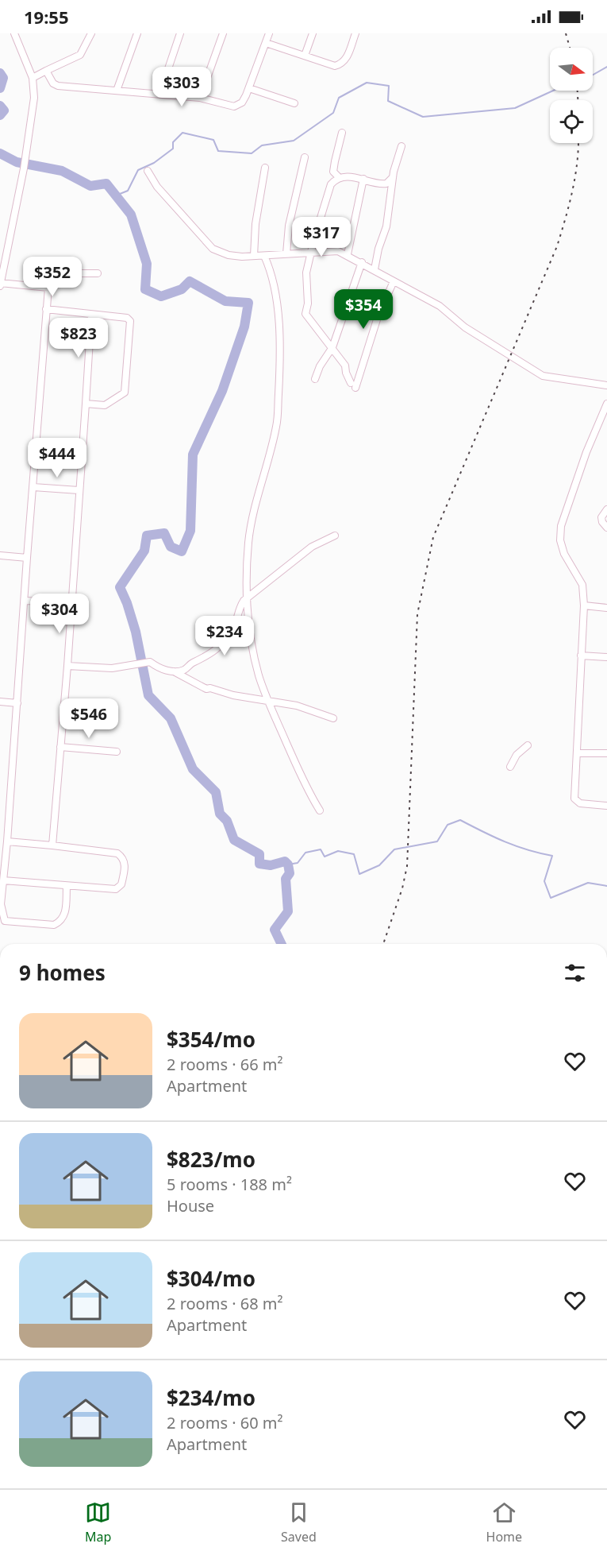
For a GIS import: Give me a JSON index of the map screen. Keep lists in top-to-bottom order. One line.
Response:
{"north":"right","page":{"status":"19:55","price":["$303","$317","$352","$354","$823","$444","$304","$234","$546"],"heading":"9 homes","list":[{"name":"$354/mo","note":"2 rooms · 66 m² · Apartment"},{"name":"$823/mo","note":"5 rooms · 188 m² · House"},{"name":"$304/mo","note":"2 rooms · 68 m² · Apartment"},{"name":"$234/mo","note":"2 rooms · 60 m² · Apartment"}],"tabs":["Map","Saved","Home"]}}
